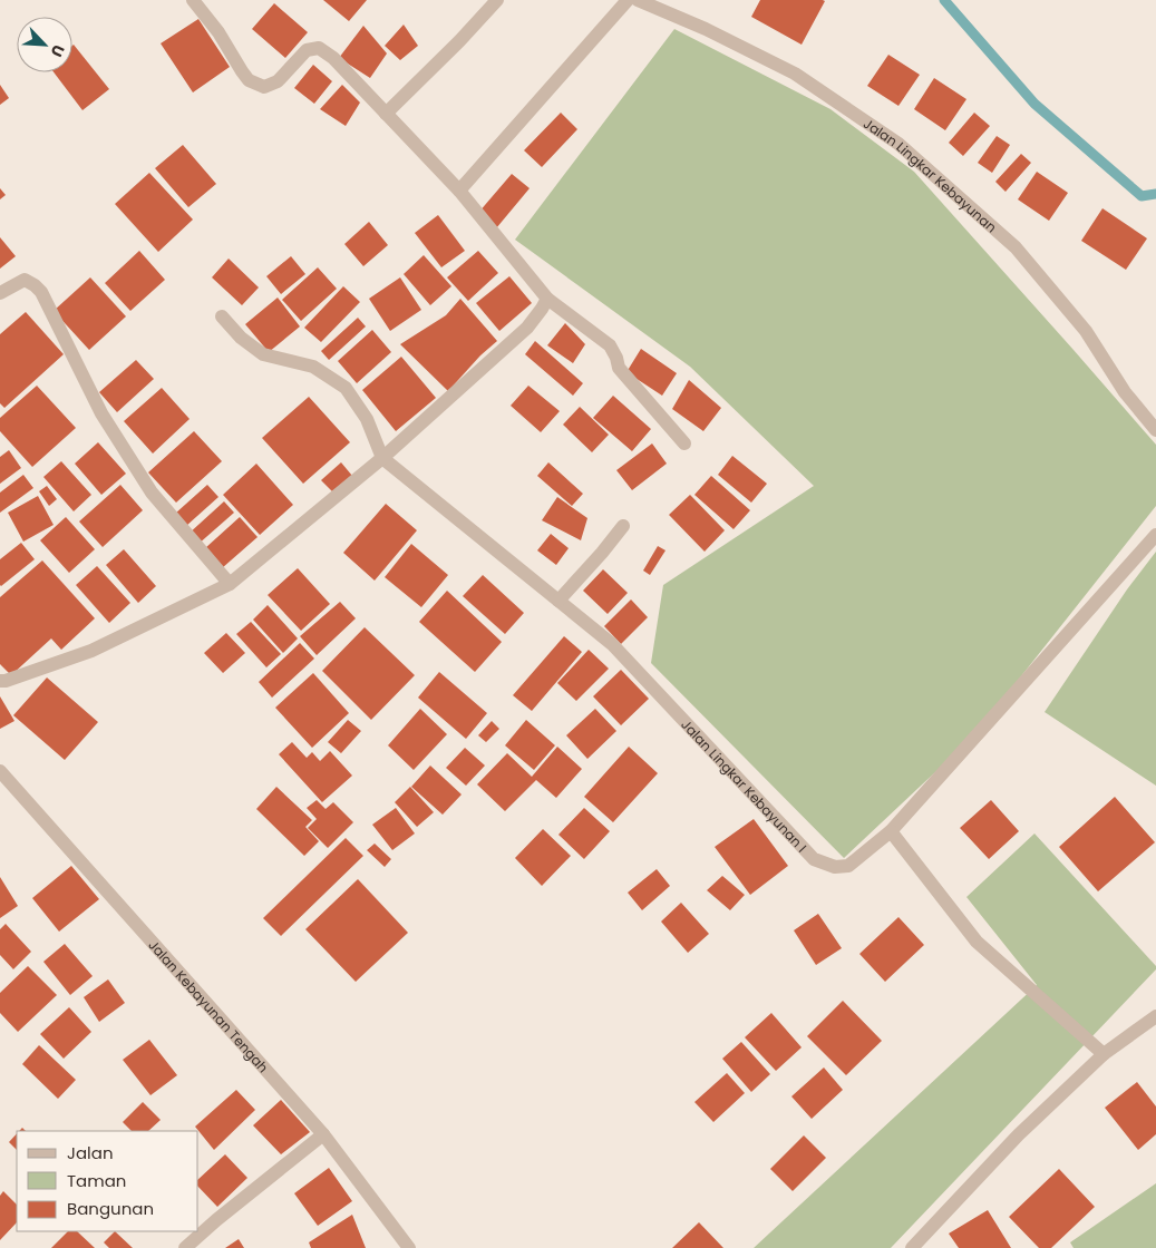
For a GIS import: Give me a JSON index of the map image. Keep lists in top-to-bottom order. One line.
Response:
{"streets":{"street":["Jalan Lingkar Kebayunan","Jalan Lingkar Kebayunan I","Jalan Kebayunan Tengah"]},"legend":["Jalan","Taman","Bangunan"],"north":"bottom right"}
